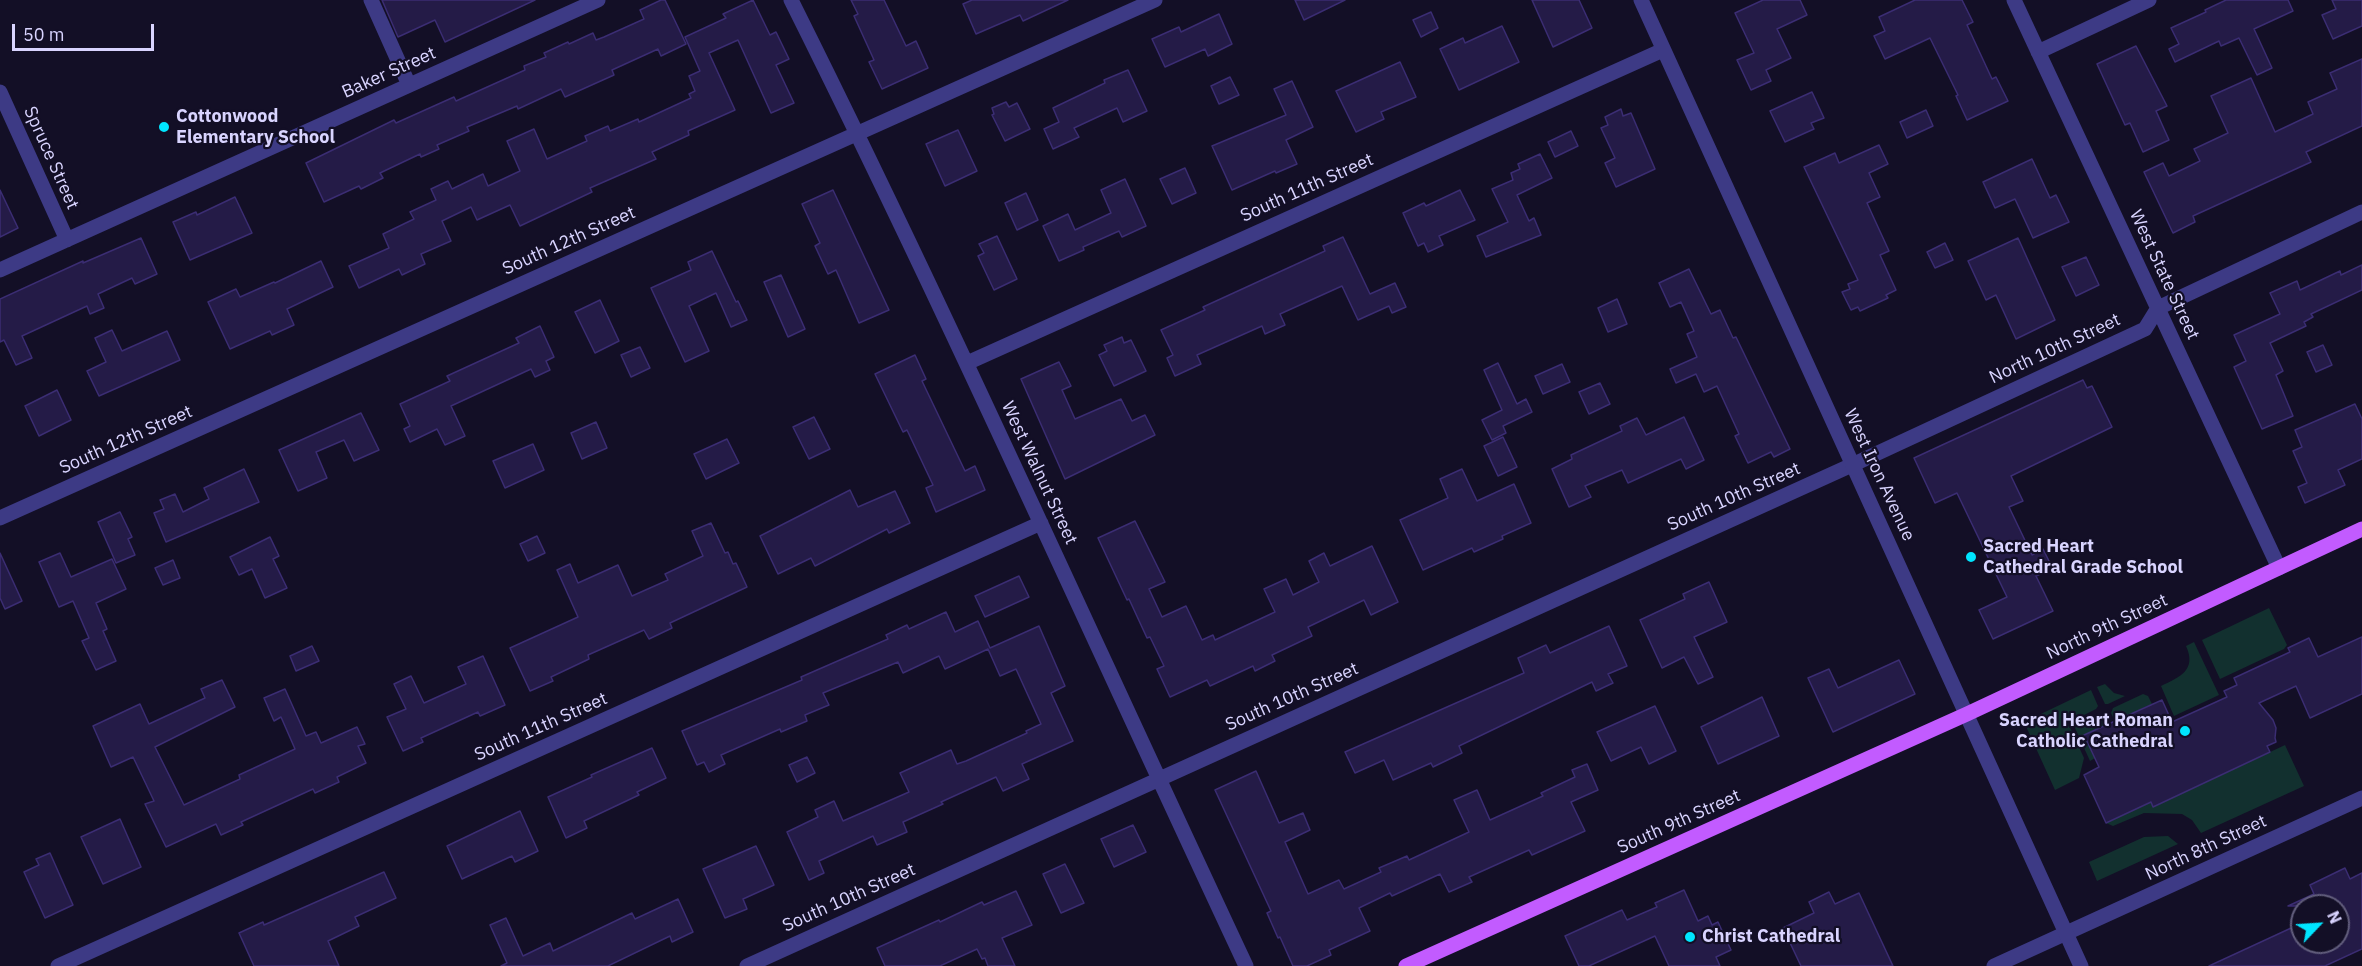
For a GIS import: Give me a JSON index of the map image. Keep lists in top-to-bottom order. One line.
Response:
{"streets":{"main road":["North 9th Street","South 9th Street"],"street":["Baker Street","Spruce Street","South 11th Street","South 12th Street","West State Street","North 10th Street","West Walnut Street","West Iron Avenue","South 10th Street","North 8th Street"]},"crossings":[["Baker Street","Spruce Street"],["South 11th Street","West Walnut Street"],["South 11th Street","West Iron Avenue"],["South 12th Street","West Walnut Street"],["West State Street","North 10th Street"],["West State Street","North 9th Street"],["North 10th Street","West Iron Avenue"],["North 10th Street","South 10th Street"],["West Walnut Street","South 10th Street"],["West Iron Avenue","South 10th Street"],["West Iron Avenue","North 9th Street"],["West Iron Avenue","South 9th Street"],["West Iron Avenue","North 8th Street"],["North 9th Street","South 9th Street"]],"places":["Cottonwood Elementary School","Sacred Heart Cathedral Grade School","Sacred Heart Roman Catholic Cathedral","Christ Cathedral"],"scale_bar":"50 m","north":"top right"}
